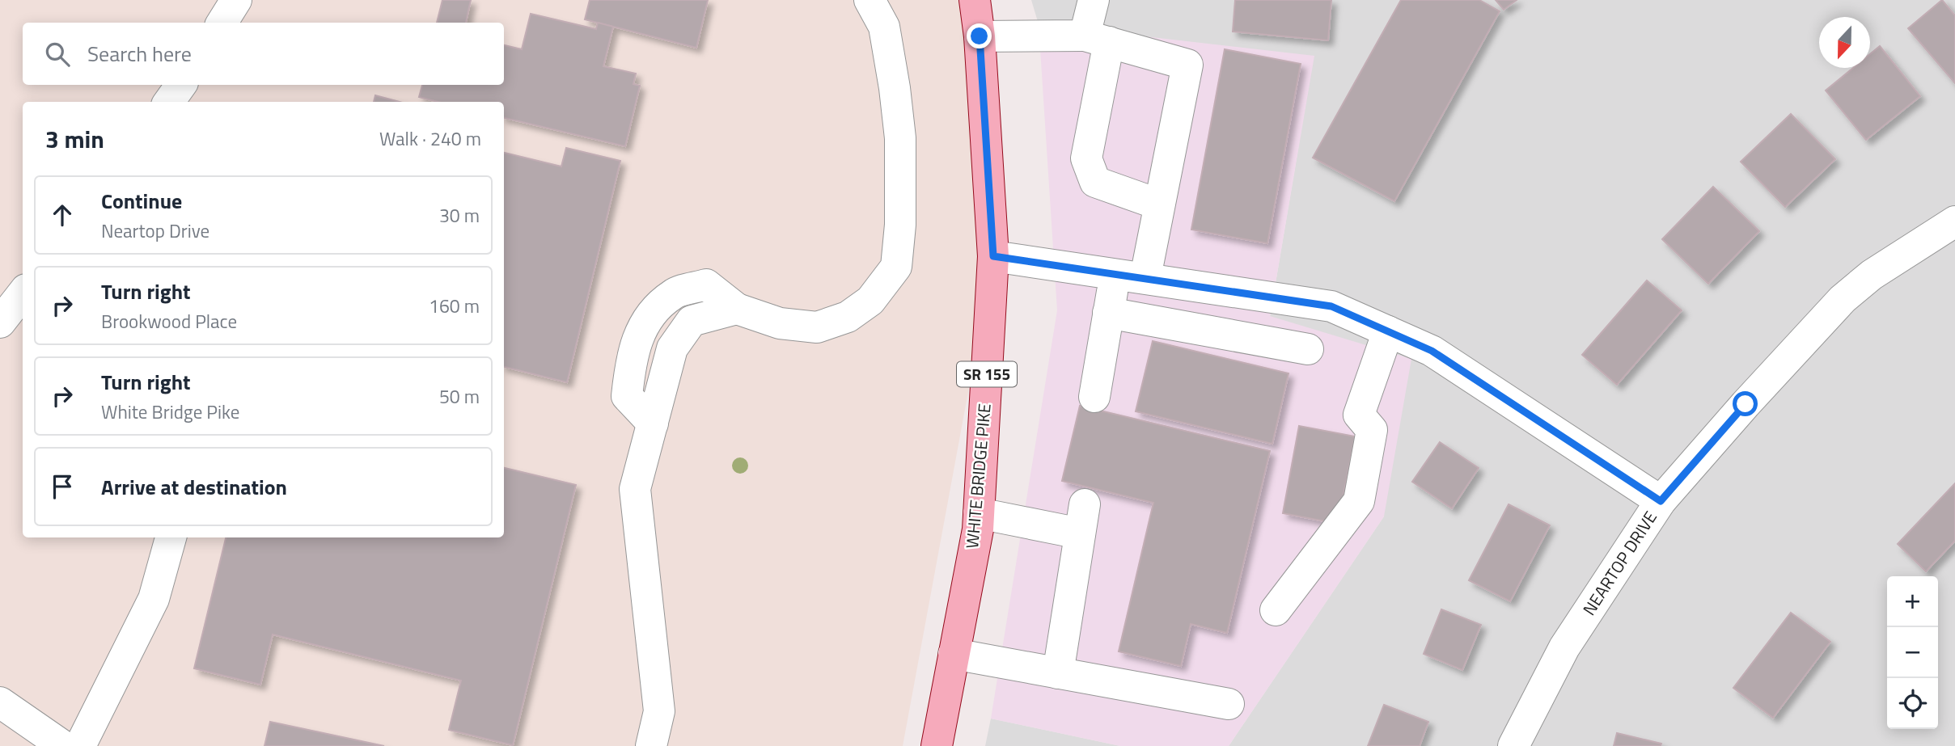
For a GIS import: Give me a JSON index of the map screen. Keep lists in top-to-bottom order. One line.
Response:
{"streets":{"main road":["SR 155","WHITE BRIDGE PIKE"],"street":["NEARTOP DRIVE"]},"north":"bottom","page":{"search":"Search here","heading":["3 min","Walk · 240 m"],"list":[["Continue","Neartop Drive","30 m"],["Turn right","Brookwood Place","160 m"],["Turn right","White Bridge Pike","50 m"],"Arrive at destination"],"map_buttons":["+","−"]}}
